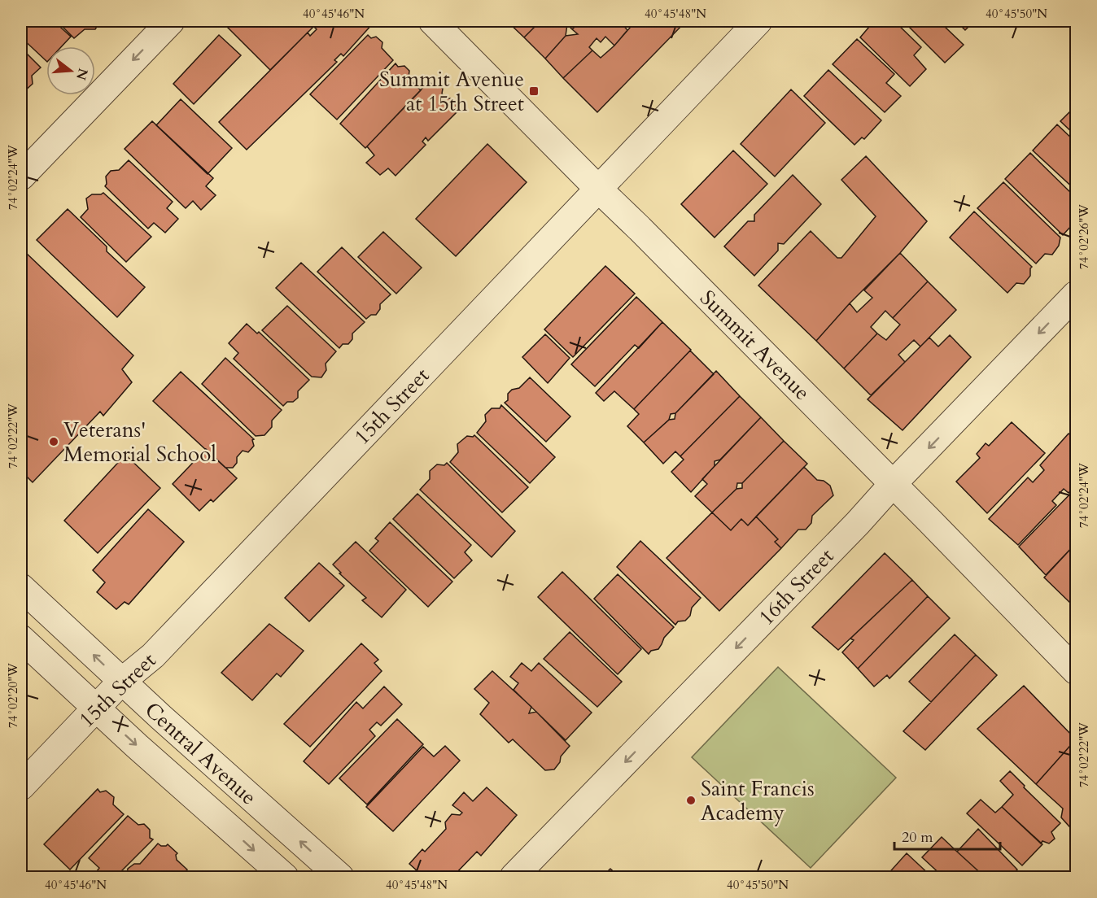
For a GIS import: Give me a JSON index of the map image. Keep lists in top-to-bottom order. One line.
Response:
{"streets":{"street":["Summit Avenue","15th Street","16th Street","Central Avenue"]},"crossings":[["Summit Avenue","15th Street"],["Summit Avenue","16th Street"],["15th Street","Central Avenue"]],"one_way":["16th Street"],"places":{"transit":["Summit Avenue at 15th Street"],"other":["Veterans' Memorial School","Saint Francis Academy"]},"scale_bar":"20 m","north":"right","coordinates":["40°45'46\"N","40°45'48\"N","40°45'50\"N","74°02'24\"W","74°02'26\"W","74°02'22\"W","74°02'20\"W"]}
